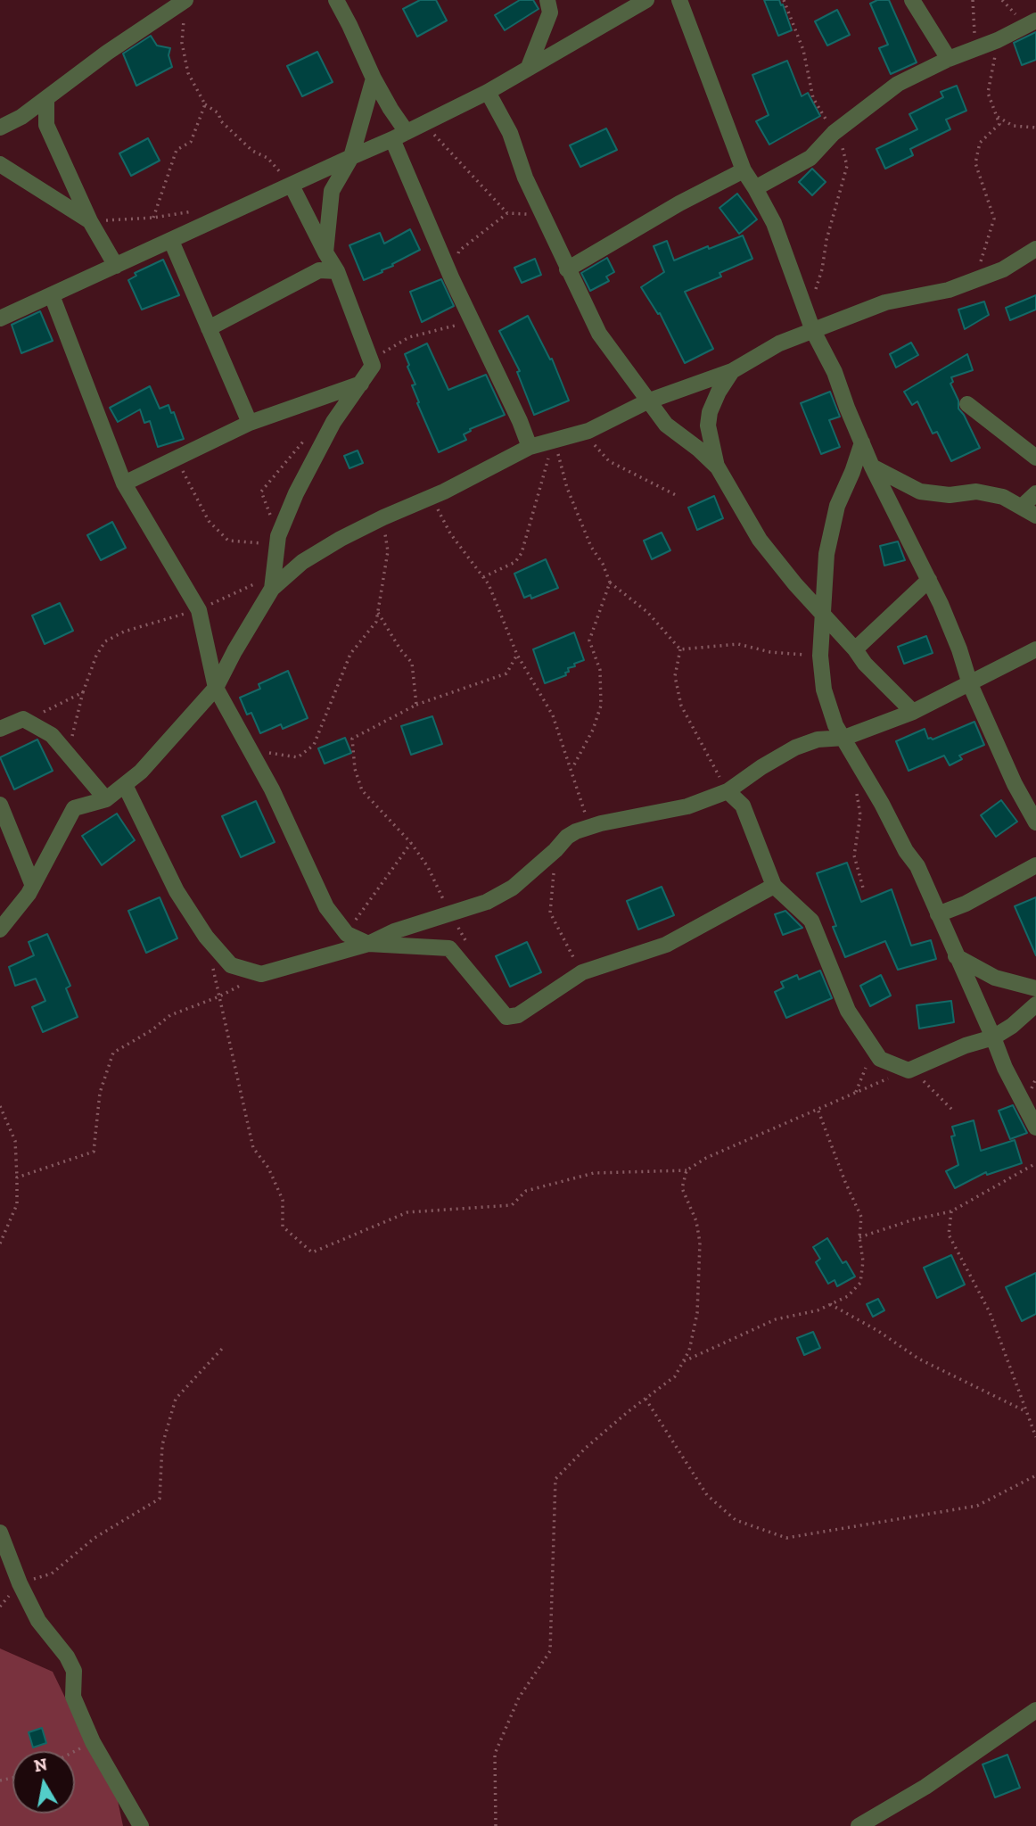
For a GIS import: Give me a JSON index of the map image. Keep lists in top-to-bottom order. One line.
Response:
{"north":"top"}
